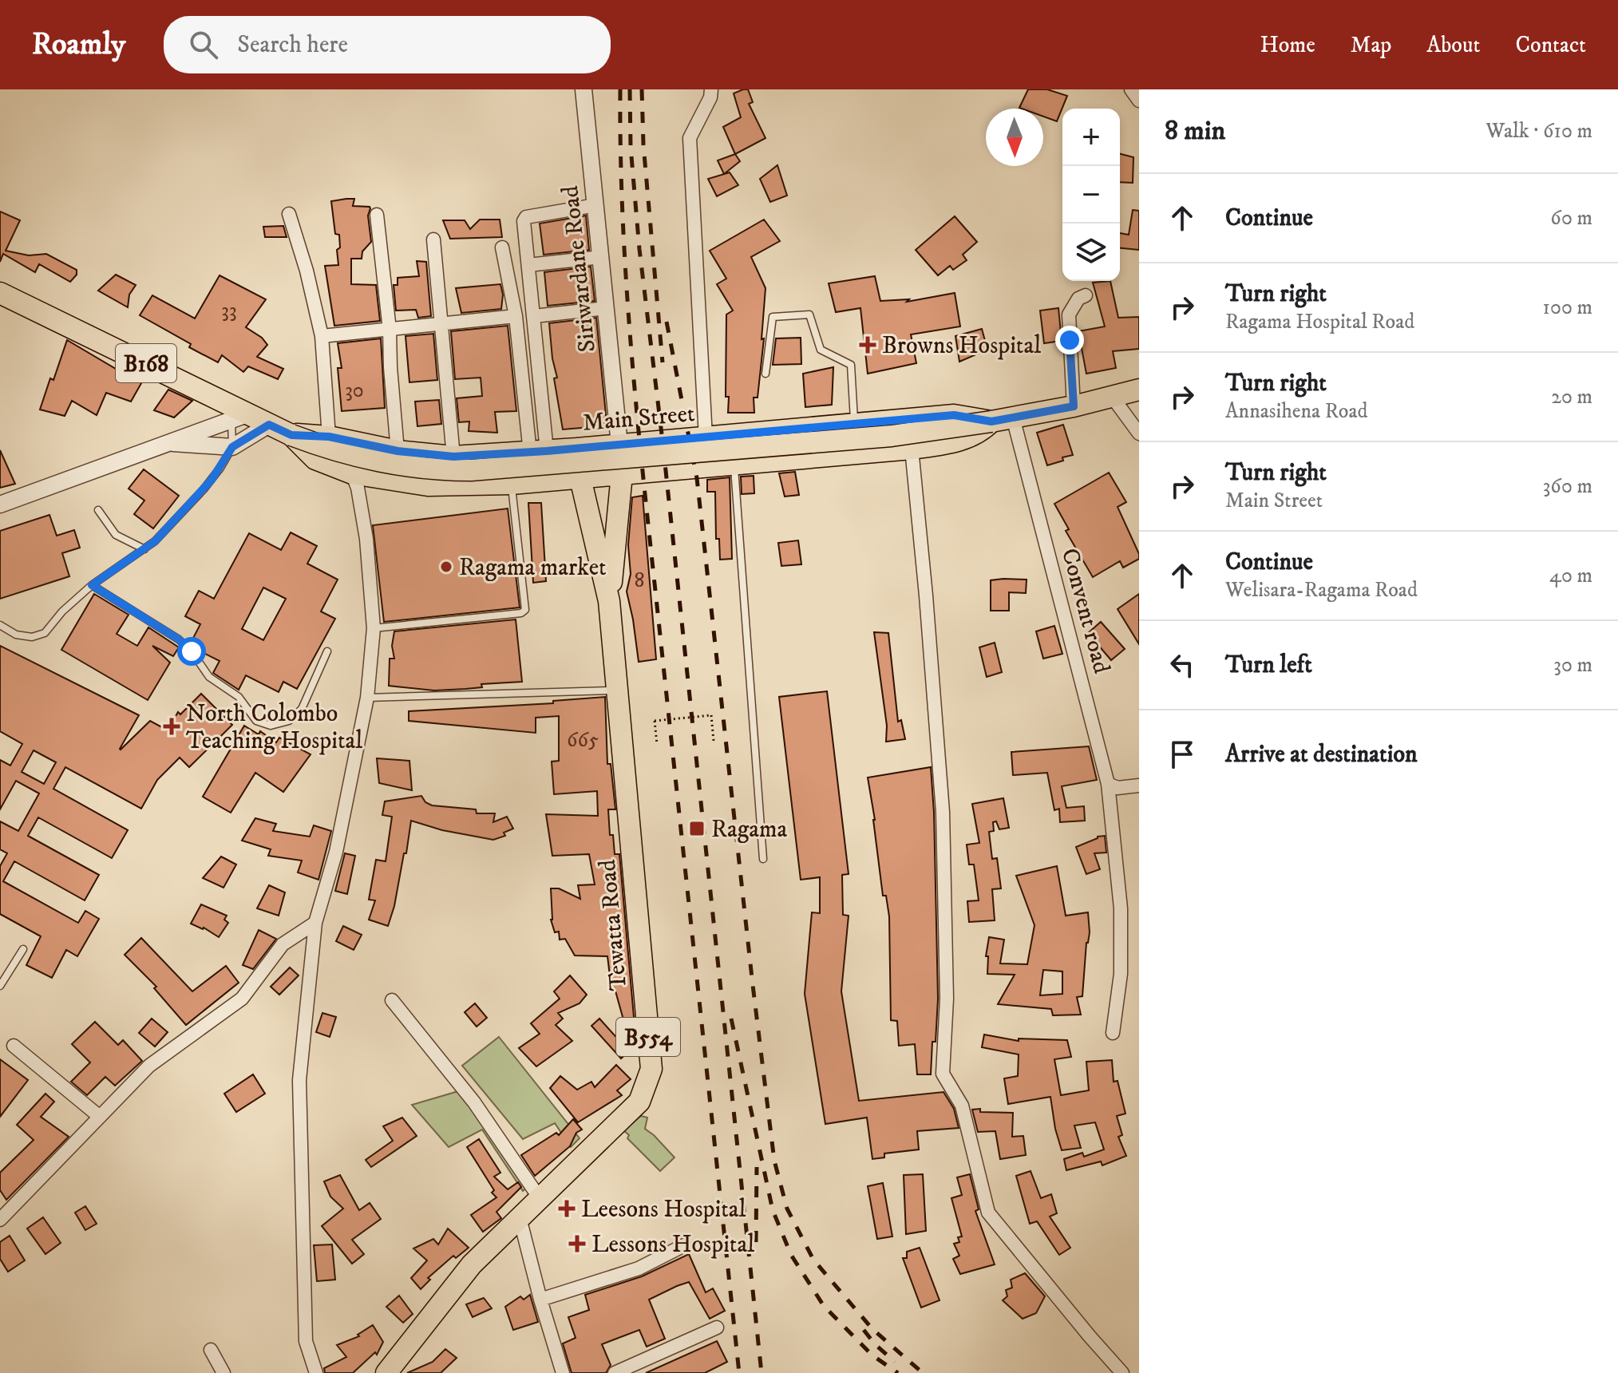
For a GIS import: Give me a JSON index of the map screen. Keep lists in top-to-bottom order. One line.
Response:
{"streets":{"main road":["B168","Main Street","Tewatta Road","B554"],"street":["Siriwardane Road","Convent road"]},"crossings":[["Siriwardane Road","Main Street"],["Siriwardane Road","Tewatta Road"],["B168","Main Street"],["B168","Convent road"],["B168","Tewatta Road"],["Main Street","Tewatta Road"]],"places":{"health":["Browns Hospital","North Colombo Teaching Hospital","Leesons Hospital","Lessons Hospital"],"other":["Ragama market"],"transit":["Ragama"]},"house_numbers":["33","30","8","665"],"north":"bottom","page":{"header":"Roamly","search":"Search here","nav":["Home","Map","About","Contact"],"heading":["8 min","Walk · 610 m"],"map_buttons":["+","−"],"list":[["Continue","60 m"],["Turn right","Ragama Hospital Road","100 m"],["Turn right","Annasihena Road","20 m"],["Turn right","Main Street","360 m"],["Continue","Welisara-Ragama Road","40 m"],["Turn left","30 m"],"Arrive at destination"]}}
